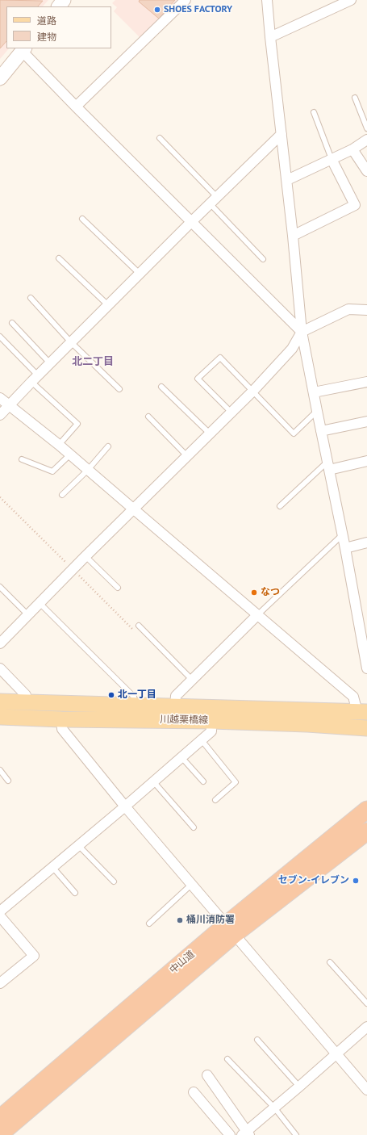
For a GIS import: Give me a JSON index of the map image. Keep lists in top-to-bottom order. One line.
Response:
{"streets":{"highway":["中山道"],"main road":["川越栗橋線"]},"districts":["北二丁目"],"places":["SHOES FACTORY","なつ","北一丁目","セブン-イレブン","桶川消防署"],"legend":["道路","建物"]}
